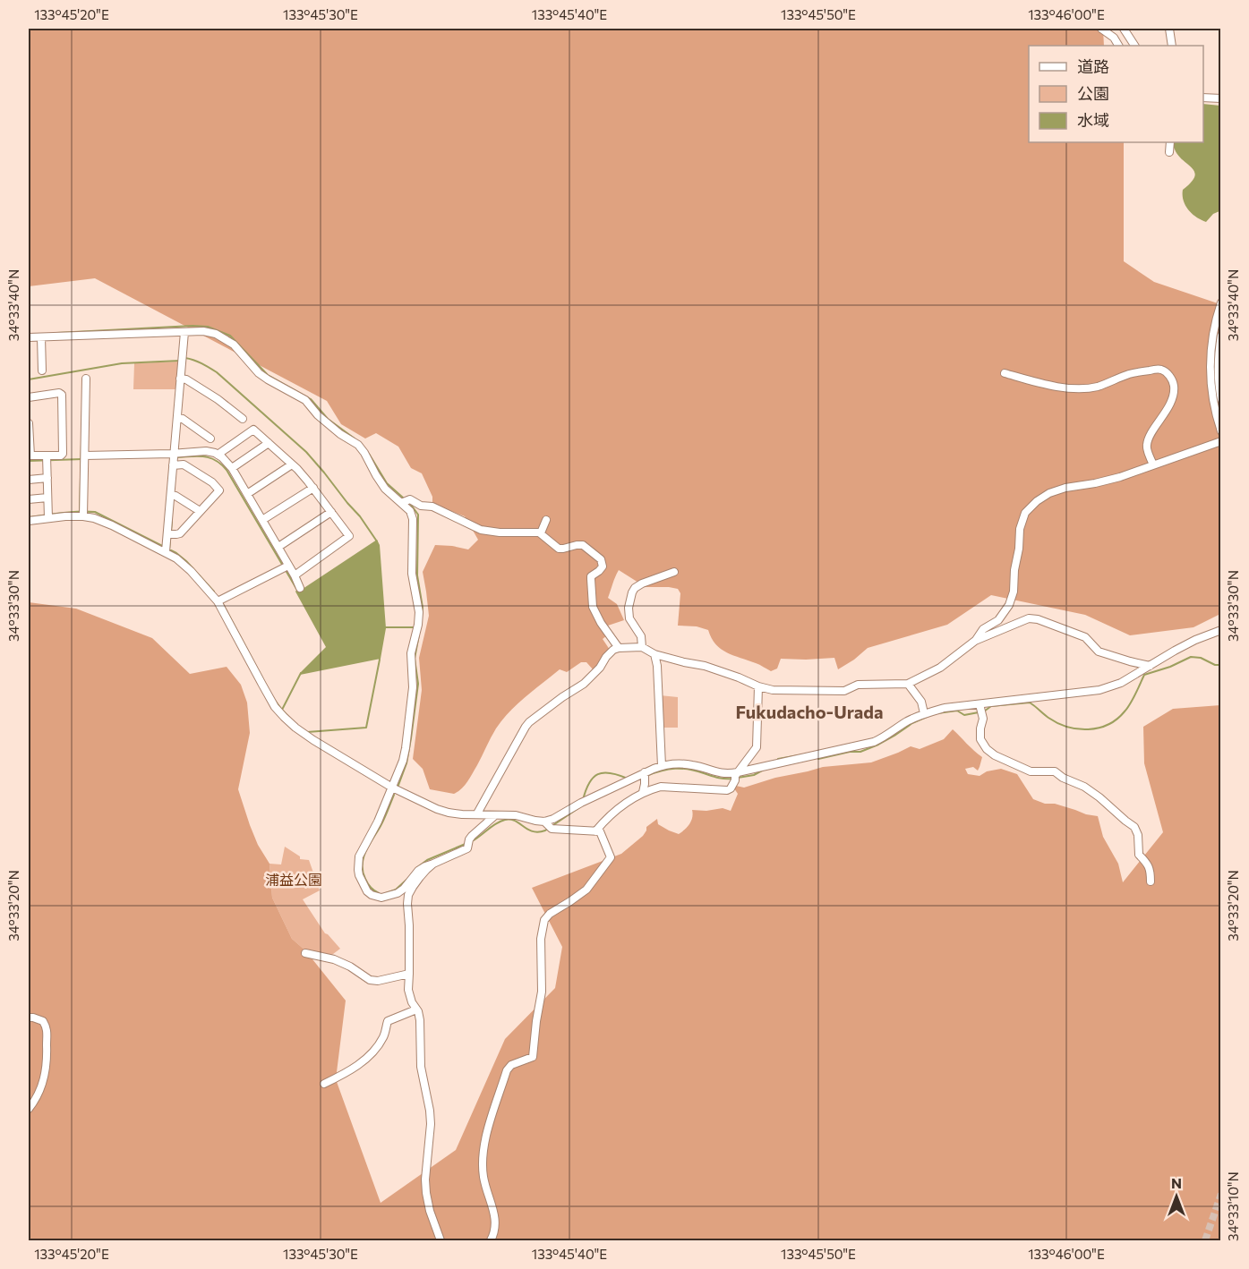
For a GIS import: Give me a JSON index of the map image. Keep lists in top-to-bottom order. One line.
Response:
{"districts":["Fukudacho-Urada"],"parks":["浦益公園"],"legend":["道路","公園","水域"],"north":"top","coordinates":["133°45'20\"E","133°45'30\"E","133°45'40\"E","133°45'50\"E","133°46'00\"E","34°33'40\"N","34°33'30\"N","34°33'20\"N","34°33'10\"N"]}
